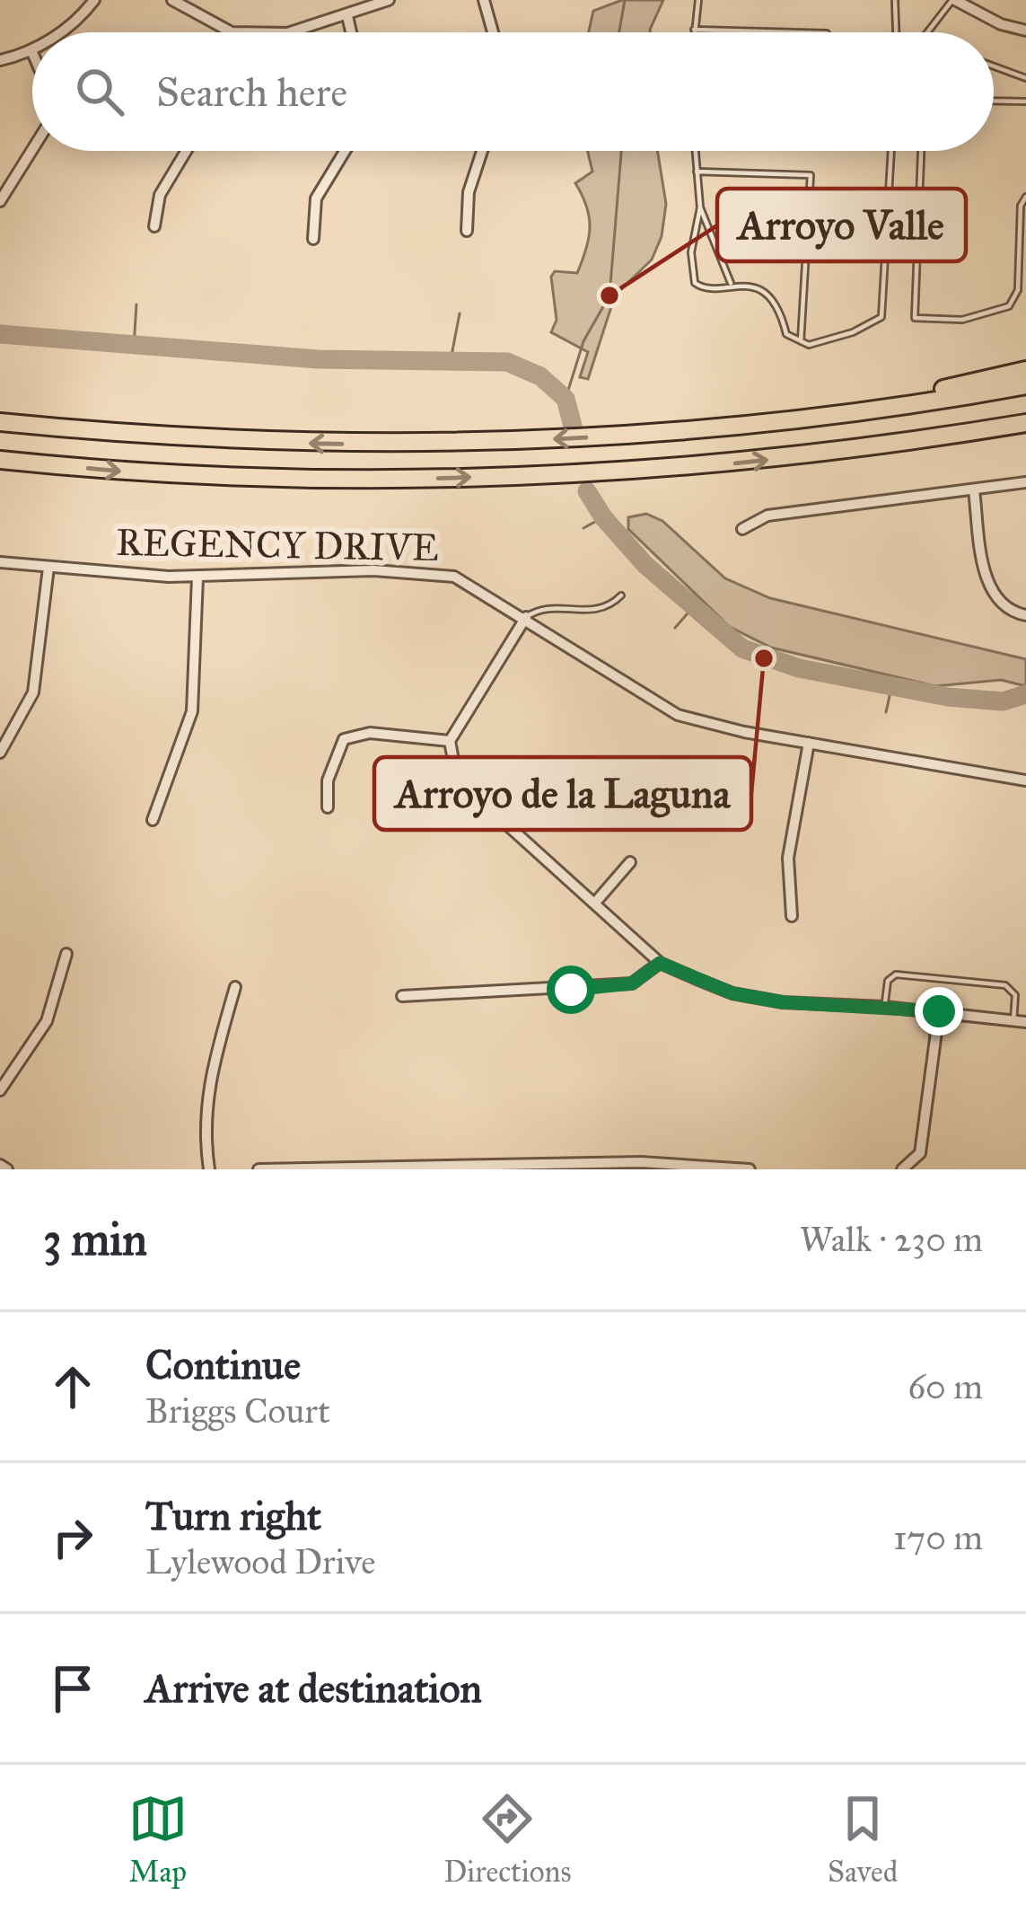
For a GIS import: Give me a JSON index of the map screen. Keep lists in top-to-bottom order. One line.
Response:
{"streets":{"street":["REGENCY DRIVE"]},"places":["Arroyo Valle","Arroyo de la Laguna"],"page":{"search":"Search here","heading":["3 min","Walk · 230 m"],"list":[["Continue","Briggs Court","60 m"],["Turn right","Lylewood Drive","170 m"],"Arrive at destination"],"nav":["Map","Directions","Saved"]}}
